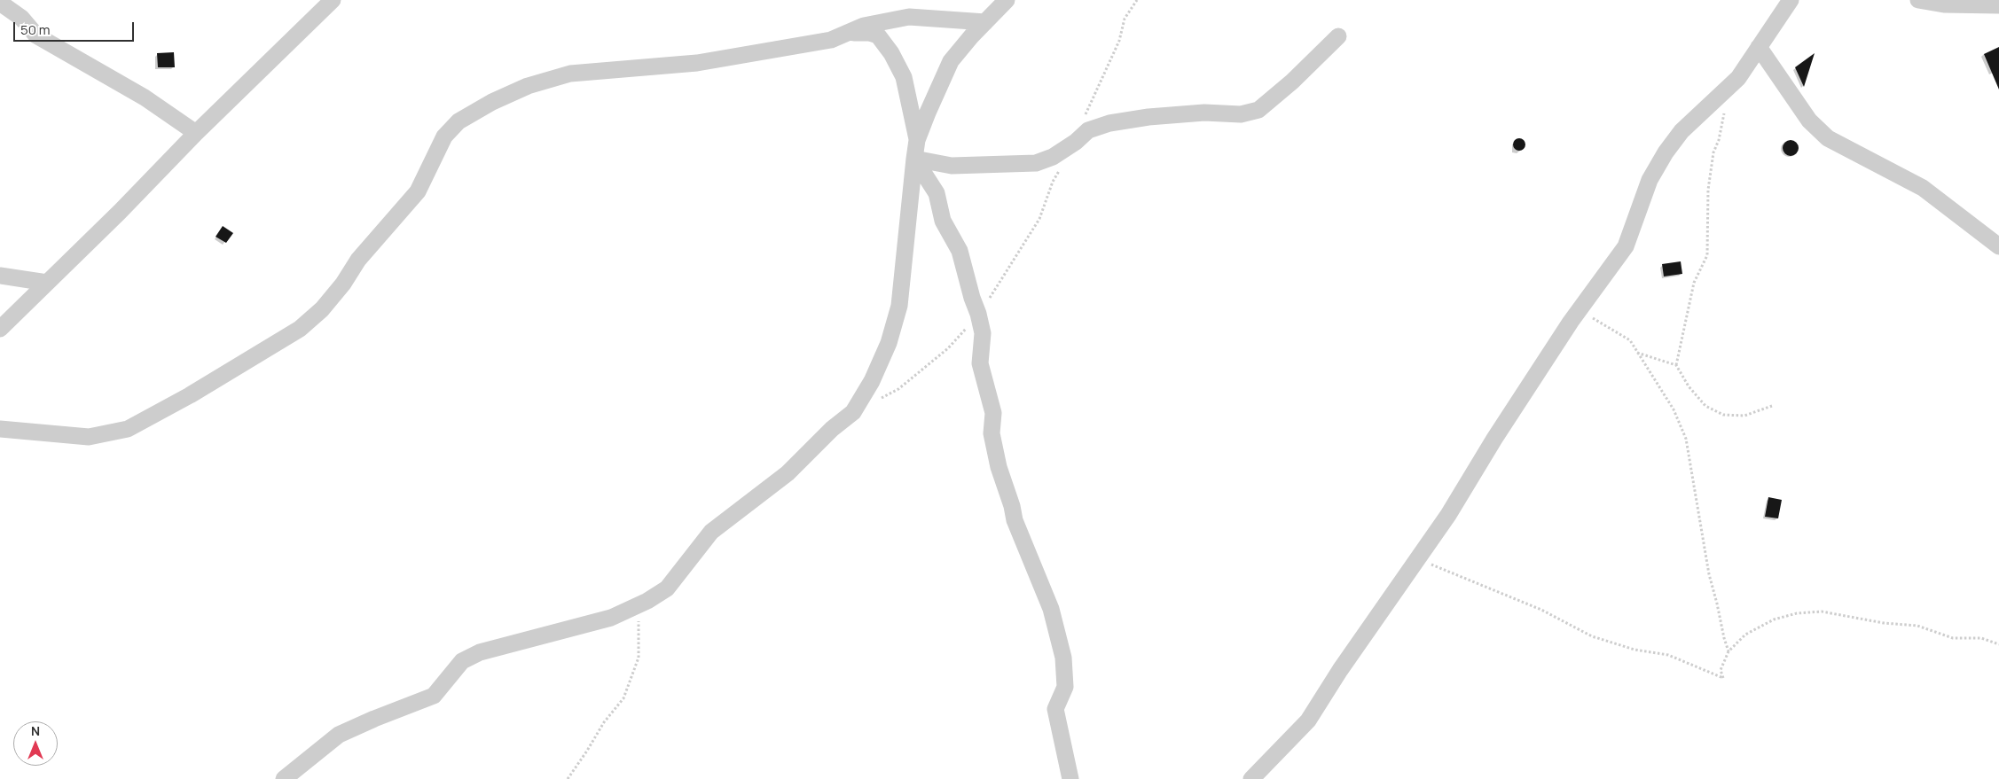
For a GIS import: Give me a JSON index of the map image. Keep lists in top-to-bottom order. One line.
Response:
{"scale_bar":"50 m","north":"top"}
